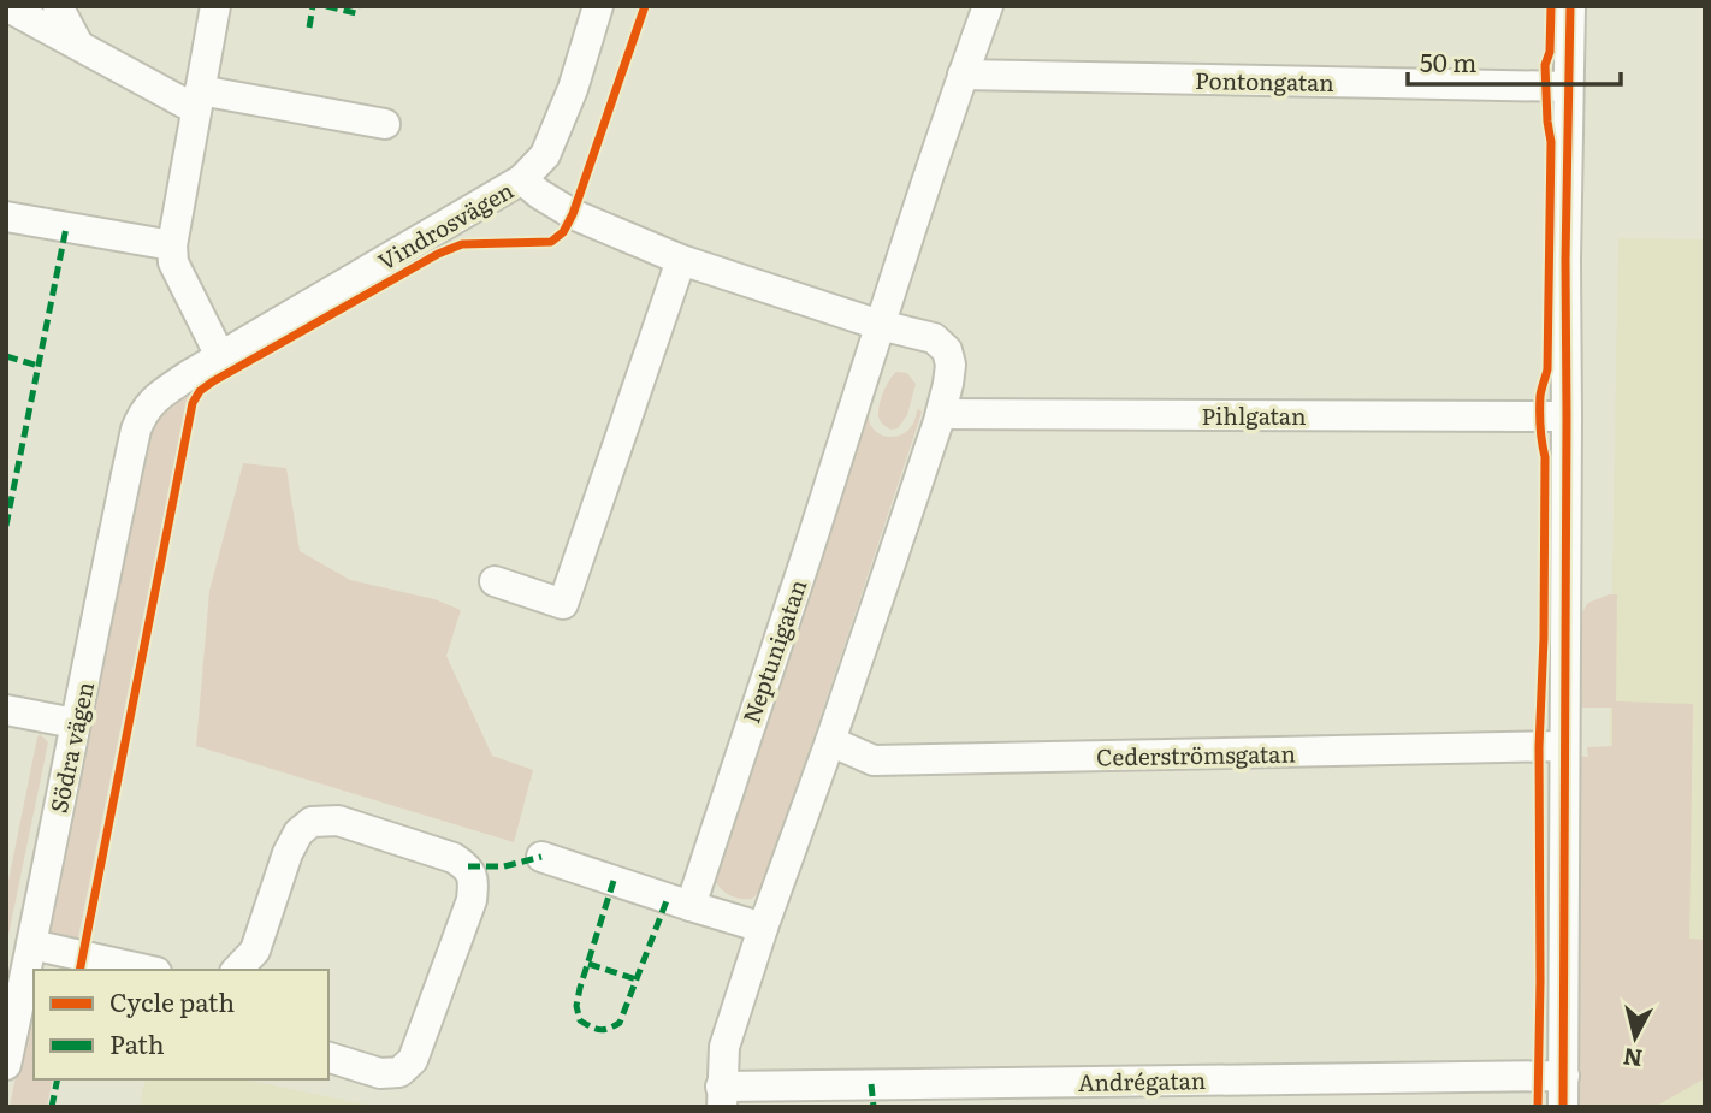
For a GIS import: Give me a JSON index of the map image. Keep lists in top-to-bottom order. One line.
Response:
{"streets":{"street":["Pontongatan","Vindrosvägen","Pihlgatan","Neptunigatan","Södra vägen","Cederströmsgatan","Andrégatan"]},"crossings":[["Pontongatan","Neptunigatan"],["Vindrosvägen","Neptunigatan"],["Vindrosvägen","Södra vägen"]],"legend":["Cycle path","Path"],"scale_bar":"50 m","north":"bottom"}
